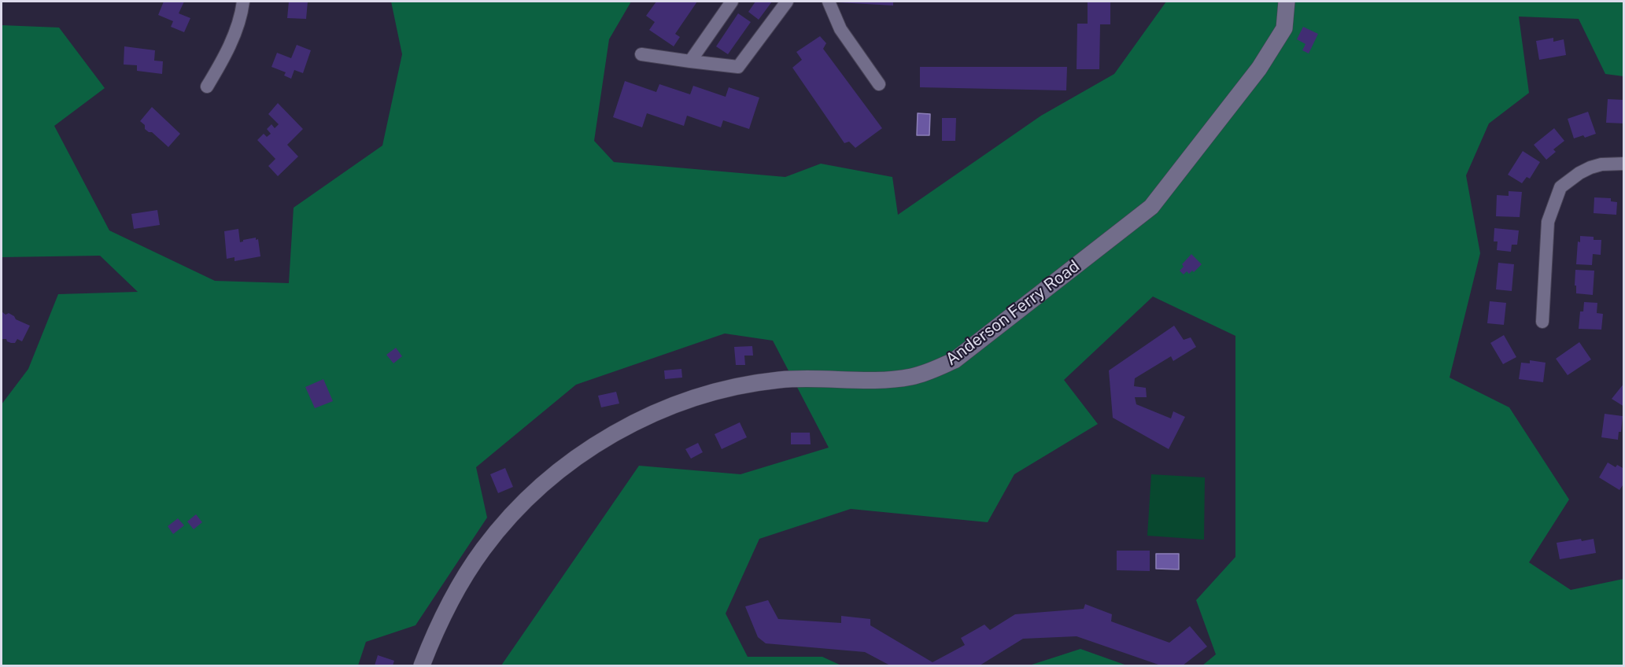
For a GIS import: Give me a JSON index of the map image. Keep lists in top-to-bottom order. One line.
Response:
{"streets":{"street":["Anderson Ferry Road"]}}
